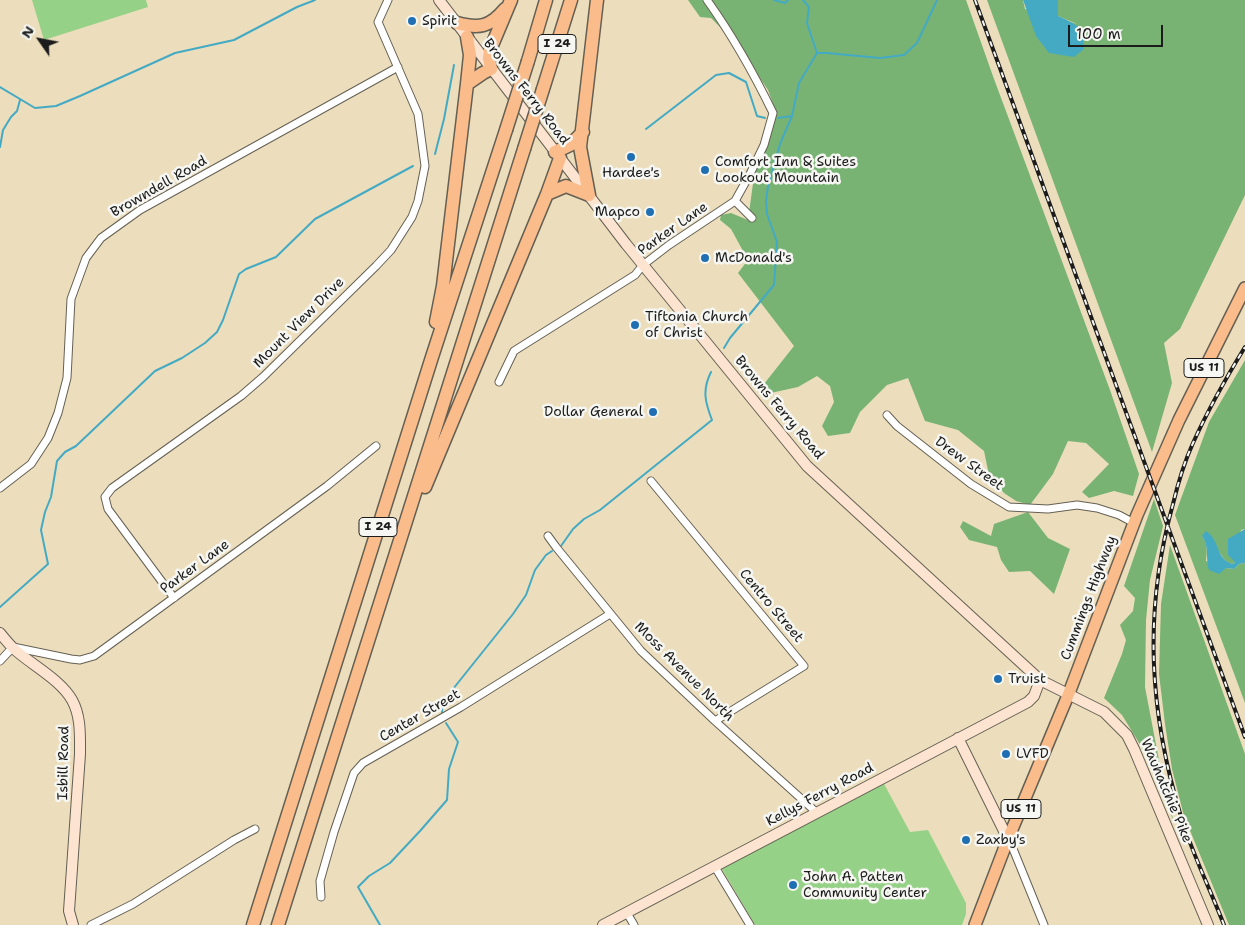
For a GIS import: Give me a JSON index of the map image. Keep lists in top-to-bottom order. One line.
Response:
{"streets":{"highway":["I 24"],"main road":["US 11","Cummings Highway"],"street":["Browns Ferry Road","Browndell Road","Parker Lane","Mount View Drive","Drew Street","Centro Street","Moss Avenue North","Center Street","Isbill Road","Wauhatchie Pike","Kellys Ferry Road"]},"crossings":[["Browns Ferry Road","Parker Lane"],["Browns Ferry Road","Cummings Highway"],["Browns Ferry Road","Wauhatchie Pike"],["Browns Ferry Road","Kellys Ferry Road"],["Browndell Road","Mount View Drive"],["Parker Lane","Mount View Drive"],["Parker Lane","Isbill Road"],["Drew Street","Cummings Highway"],["Cummings Highway","Wauhatchie Pike"],["Centro Street","Moss Avenue North"],["Moss Avenue North","Center Street"],["Moss Avenue North","Kellys Ferry Road"]],"places":["Spirit","Hardee's","Comfort Inn & Suites Lookout Mountain","Mapco","McDonald's","Tiftonia Church of Christ","Dollar General","Truist","LVFD","Zaxby's","John A. Patten Community Center"],"scale_bar":"100 m","north":"top left"}
